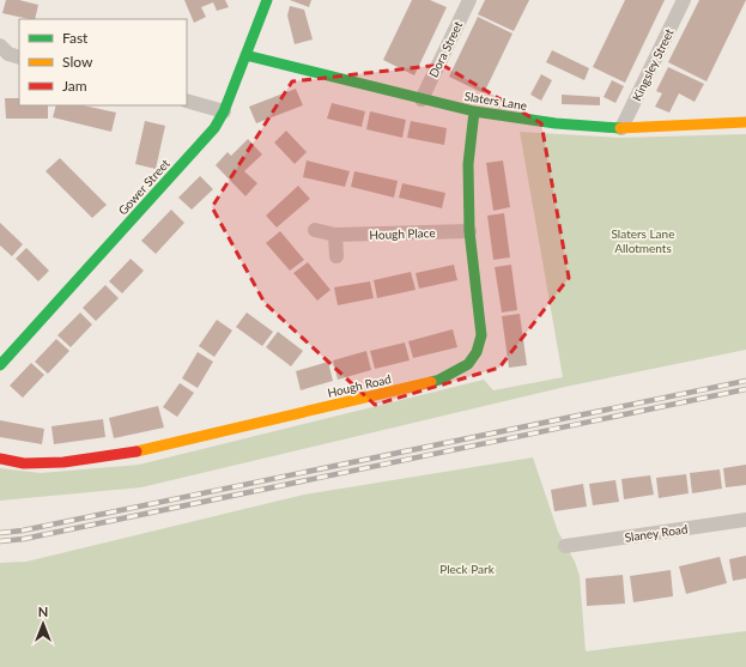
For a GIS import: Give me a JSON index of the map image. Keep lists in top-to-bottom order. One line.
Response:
{"streets":{"street":["Dora Street","Kingsley Street","Slaters Lane","Gower Street","Hough Place","Hough Road","Slaney Road"]},"crossings":[["Dora Street","Slaters Lane"],["Kingsley Street","Slaters Lane"],["Slaters Lane","Gower Street"],["Slaters Lane","Hough Road"],["Hough Place","Hough Road"]],"parks":["Slaters Lane Allotments","Pleck Park"],"legend":["Fast","Slow","Jam"],"north":"top"}
